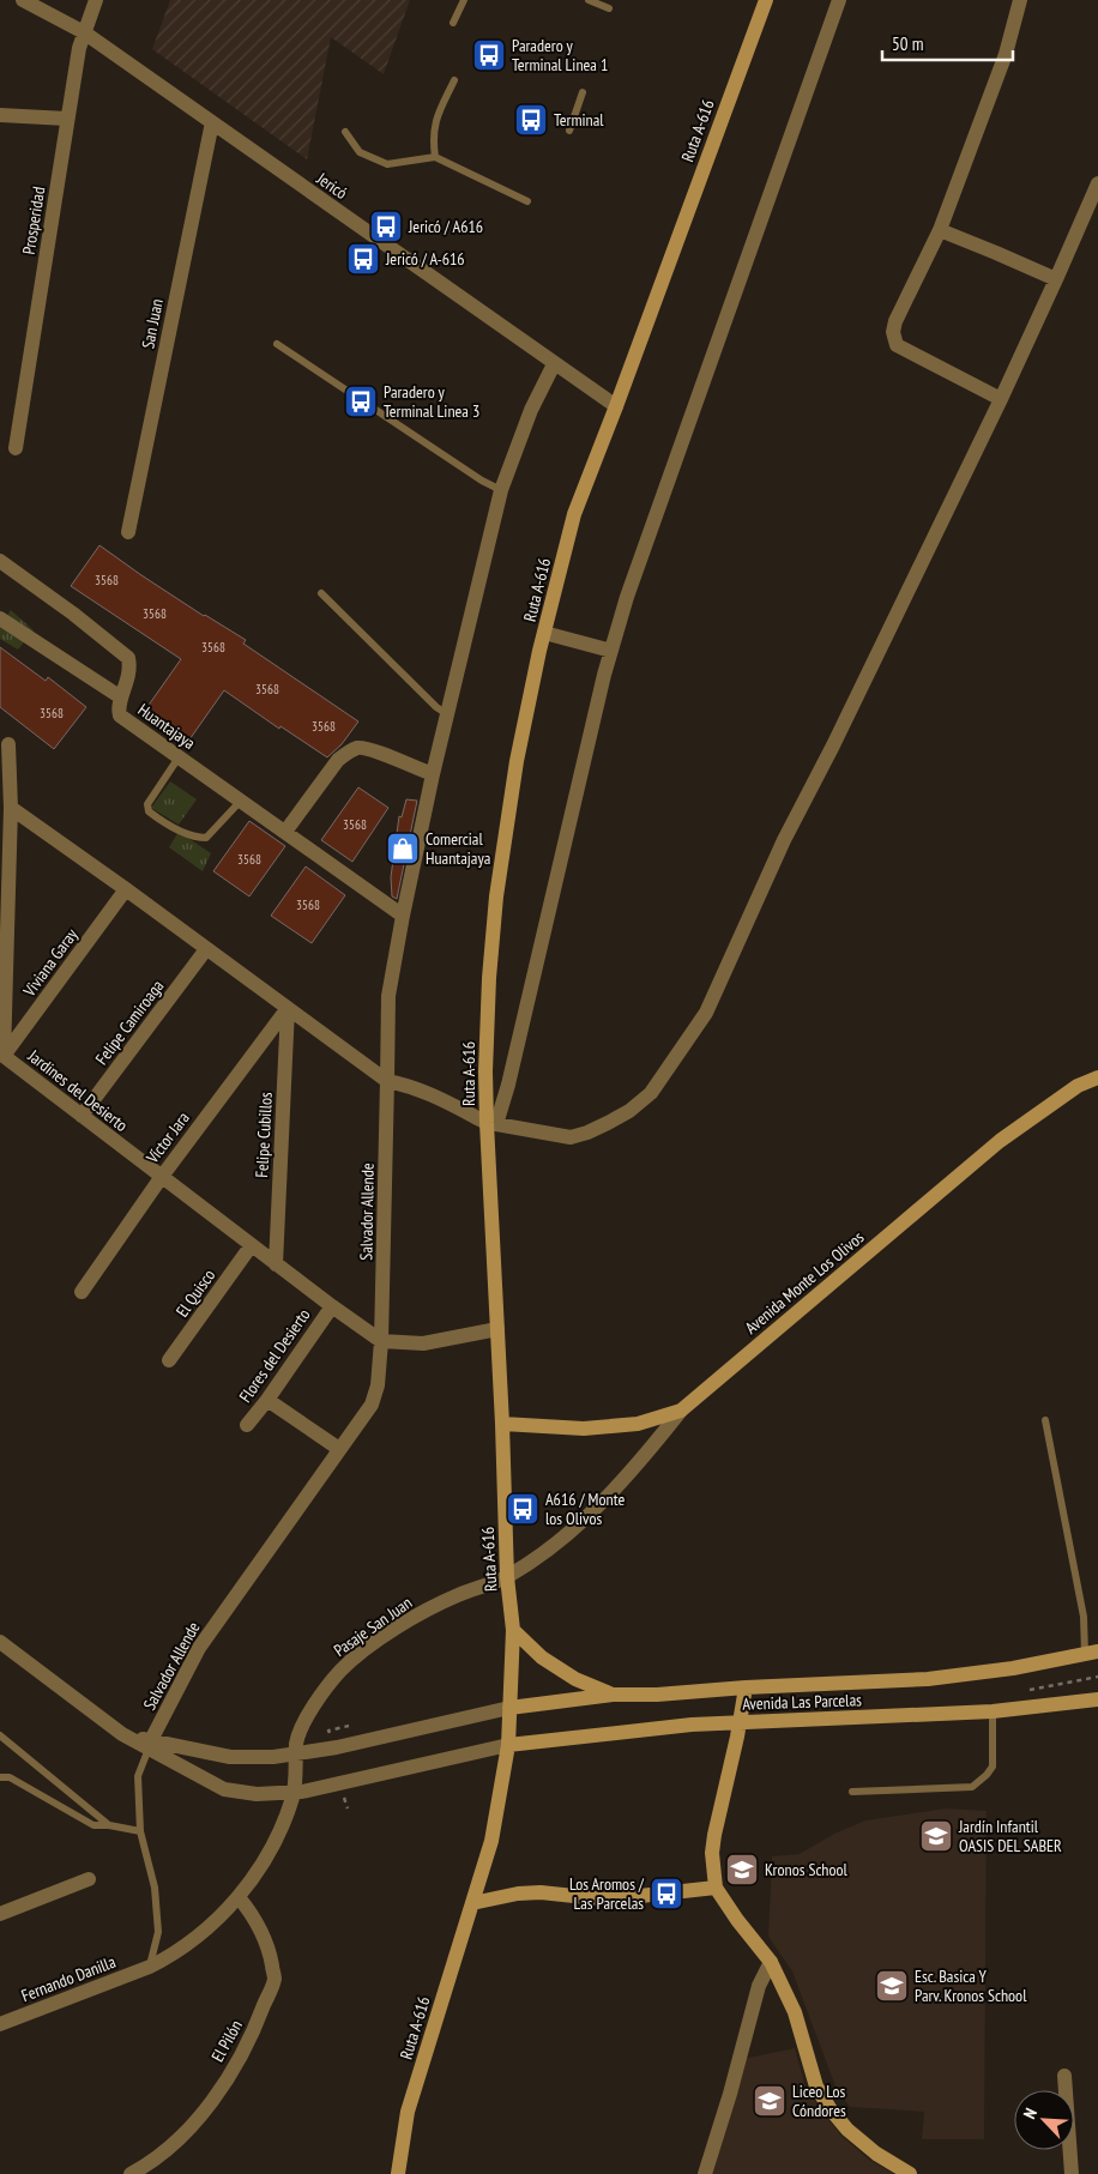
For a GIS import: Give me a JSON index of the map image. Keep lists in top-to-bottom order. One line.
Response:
{"streets":{"main road":["Ruta A-616","Avenida Monte Los Olivos","Avenida Las Parcelas"],"street":["Jericó","Prosperidad","San Juan","Huantajaya","Viviana Garay","Felipe Camiroaga","Jardines del Desierto","Felipe Cubillos","Víctor Jara","Salvador Allende","El Quisco","Flores del Desierto","Pasaje San Juan","Fernando Danilla","El Pilón"]},"crossings":[["Ruta A-616","Jericó"],["Ruta A-616","Avenida Monte Los Olivos"],["Ruta A-616","Pasaje San Juan"],["Ruta A-616","Avenida Las Parcelas"],["Jericó","Prosperidad"],["Jericó","San Juan"],["Viviana Garay","Jardines del Desierto"],["Felipe Camiroaga","Jardines del Desierto"],["Jardines del Desierto","Felipe Cubillos"],["Jardines del Desierto","Víctor Jara"],["Jardines del Desierto","Salvador Allende"],["Jardines del Desierto","El Quisco"],["Jardines del Desierto","Flores del Desierto"],["Felipe Cubillos","Víctor Jara"],["Avenida Monte Los Olivos","Pasaje San Juan"],["Pasaje San Juan","Fernando Danilla"],["Pasaje San Juan","El Pilón"]],"places":{"bus stop":["Paradero y Terminal Linea 1","Terminal","Jericó / A616","Jericó / A-616","Paradero y Terminal Linea 3","A616 / Monte los Olivos","Los Aromos / Las Parcelas"],"shop":["Comercial Huantajaya"],"school or university":["Jardín Infantil OASIS DEL SABER","Kronos School","Esc. Basica Y Parv. Kronos School","Liceo Los Cóndores"]},"house_numbers":["3568","3568","3568","3568","3568","3568","3568","3568","3568"],"scale_bar":"50 m","north":"top left"}
